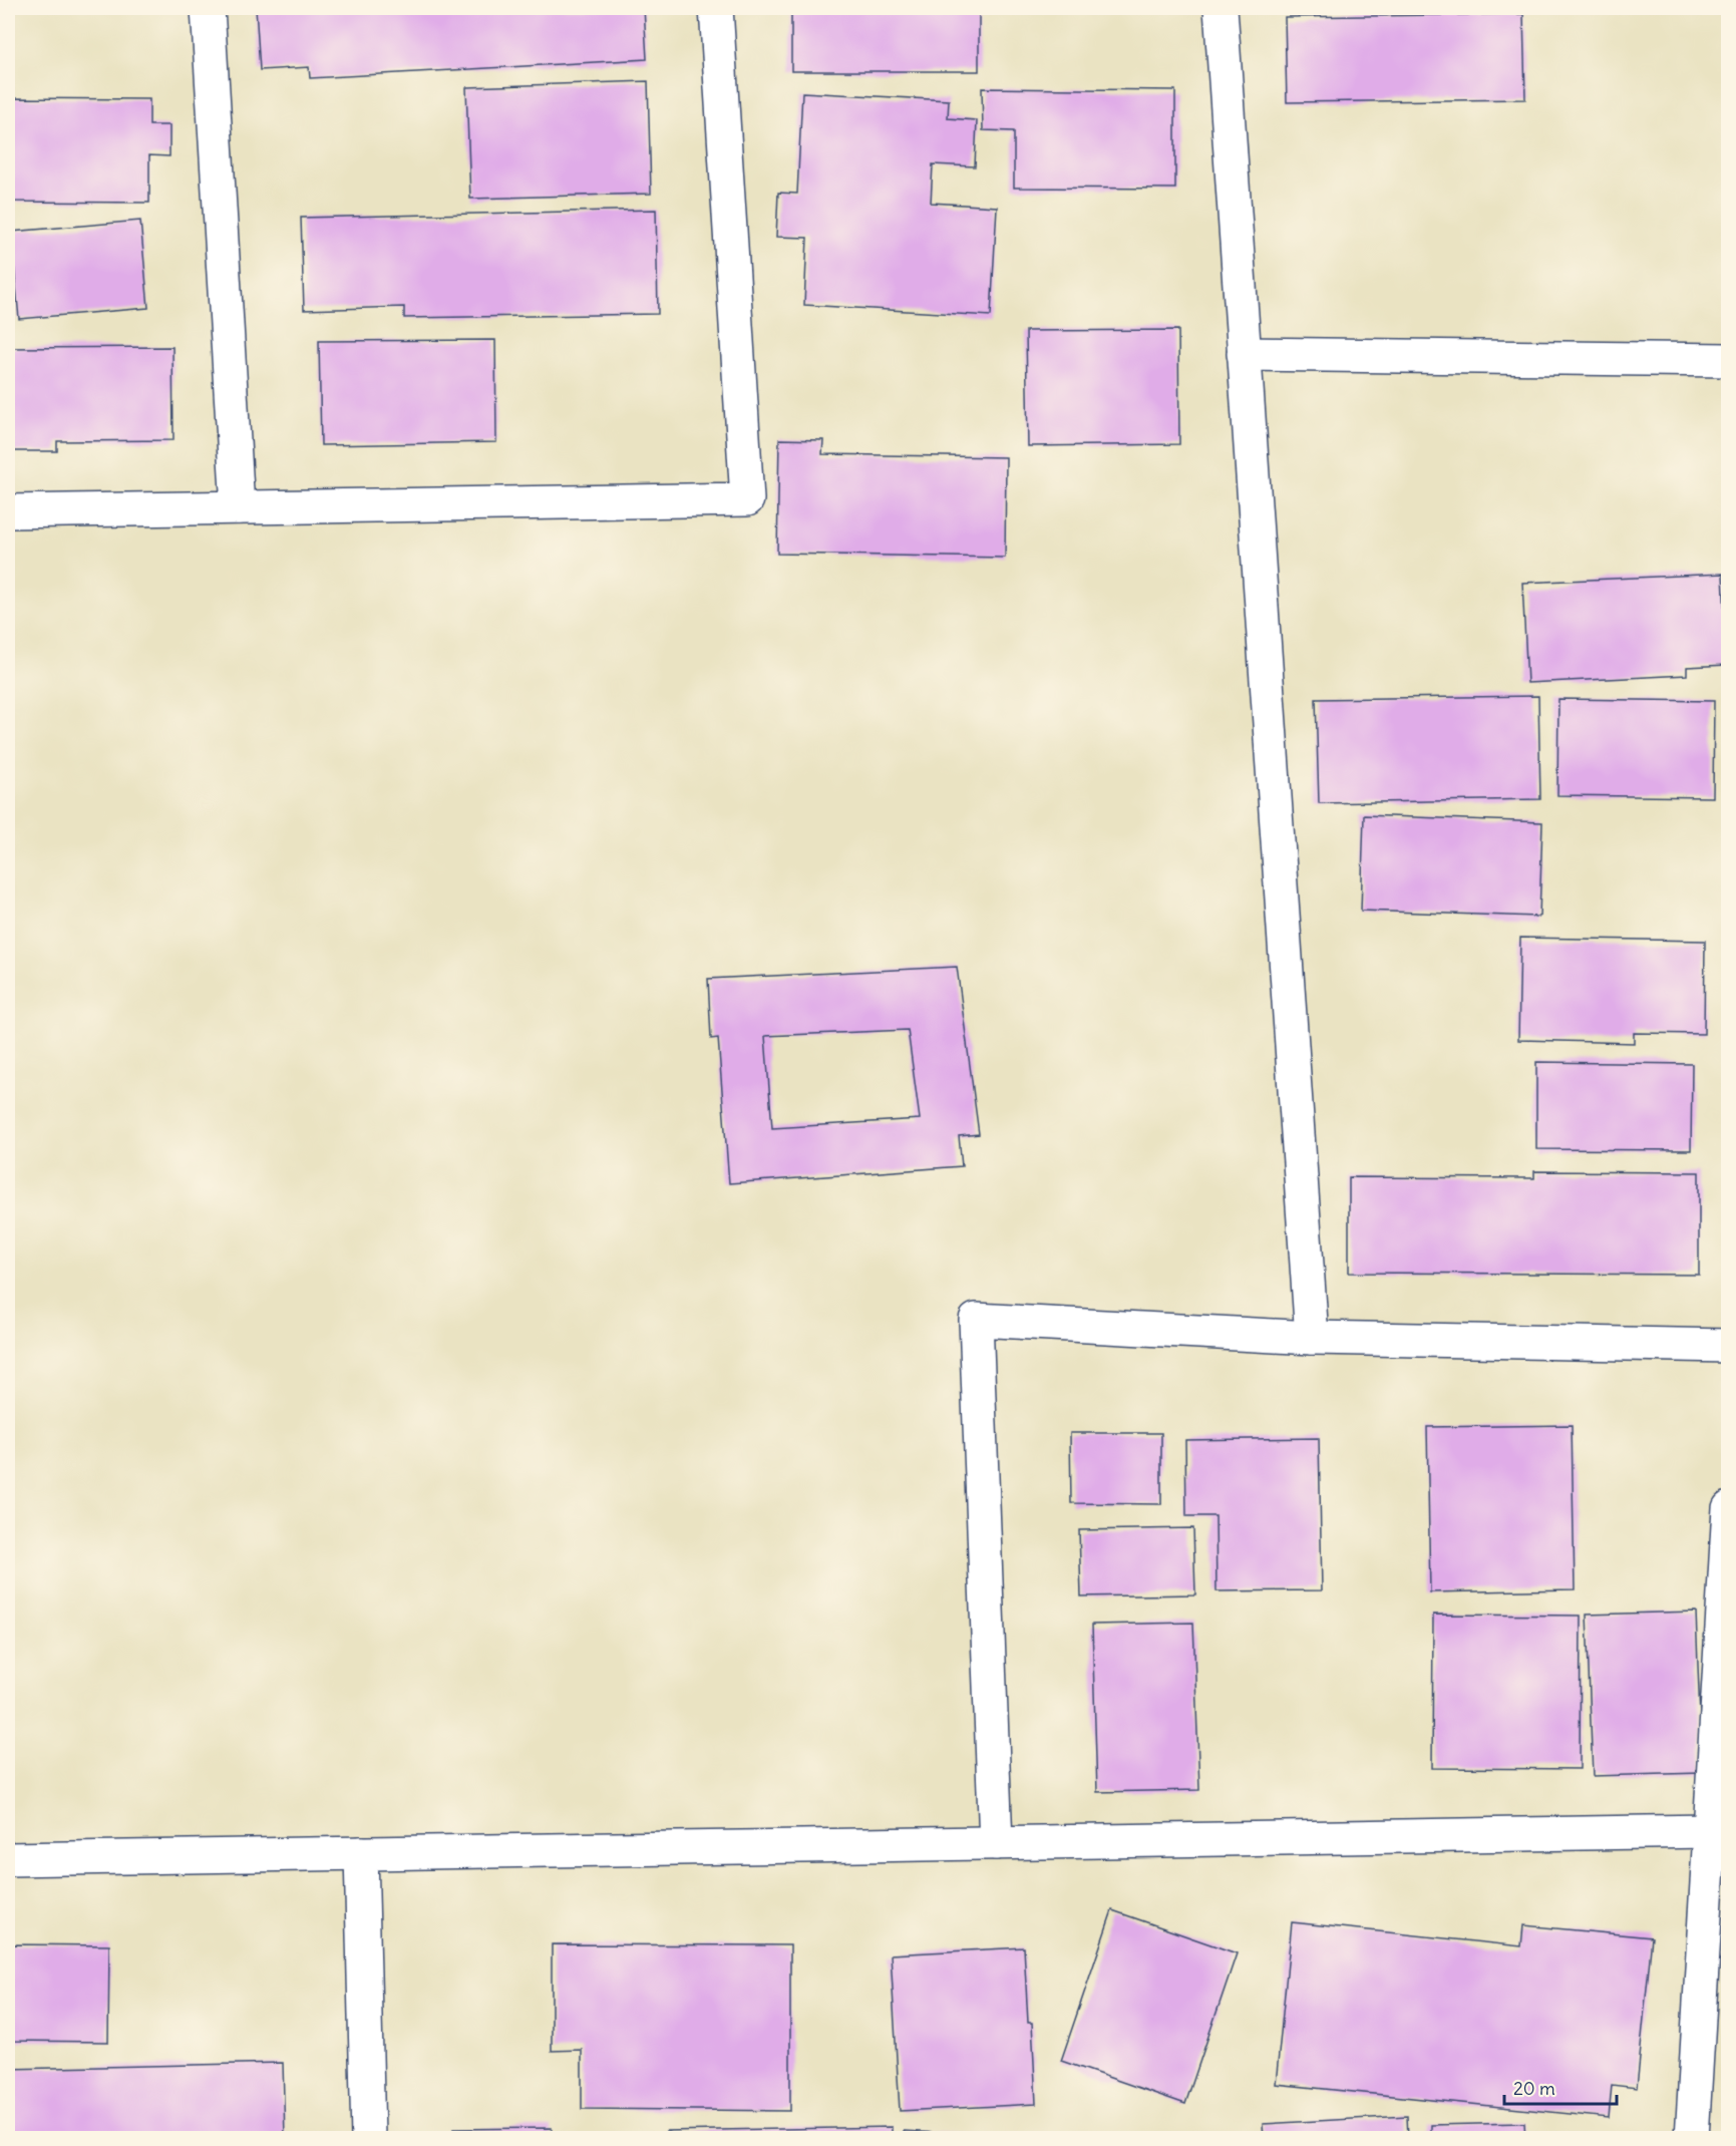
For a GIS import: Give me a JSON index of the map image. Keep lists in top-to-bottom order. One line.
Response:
{"scale_bar":"20 m"}
